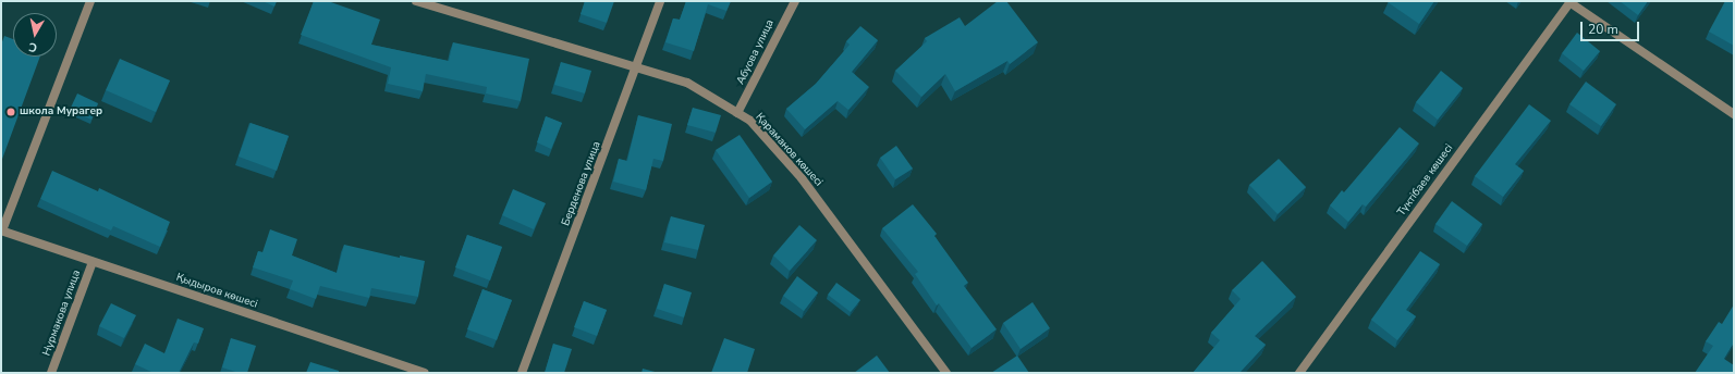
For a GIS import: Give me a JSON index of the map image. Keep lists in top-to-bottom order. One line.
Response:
{"streets":{"street":["Абуова улица","Қараманов көшесі","Түктібаев көшесі","Берденова улица","Қыдыров көшесі","Нурмакова улица"]},"crossings":[["Абуова улица","Қараманов көшесі"],["Қараманов көшесі","Берденова улица"],["Қыдыров көшесі","Нурмакова улица"]],"places":["школа Мурагер"],"scale_bar":"20 m","north":"bottom"}
